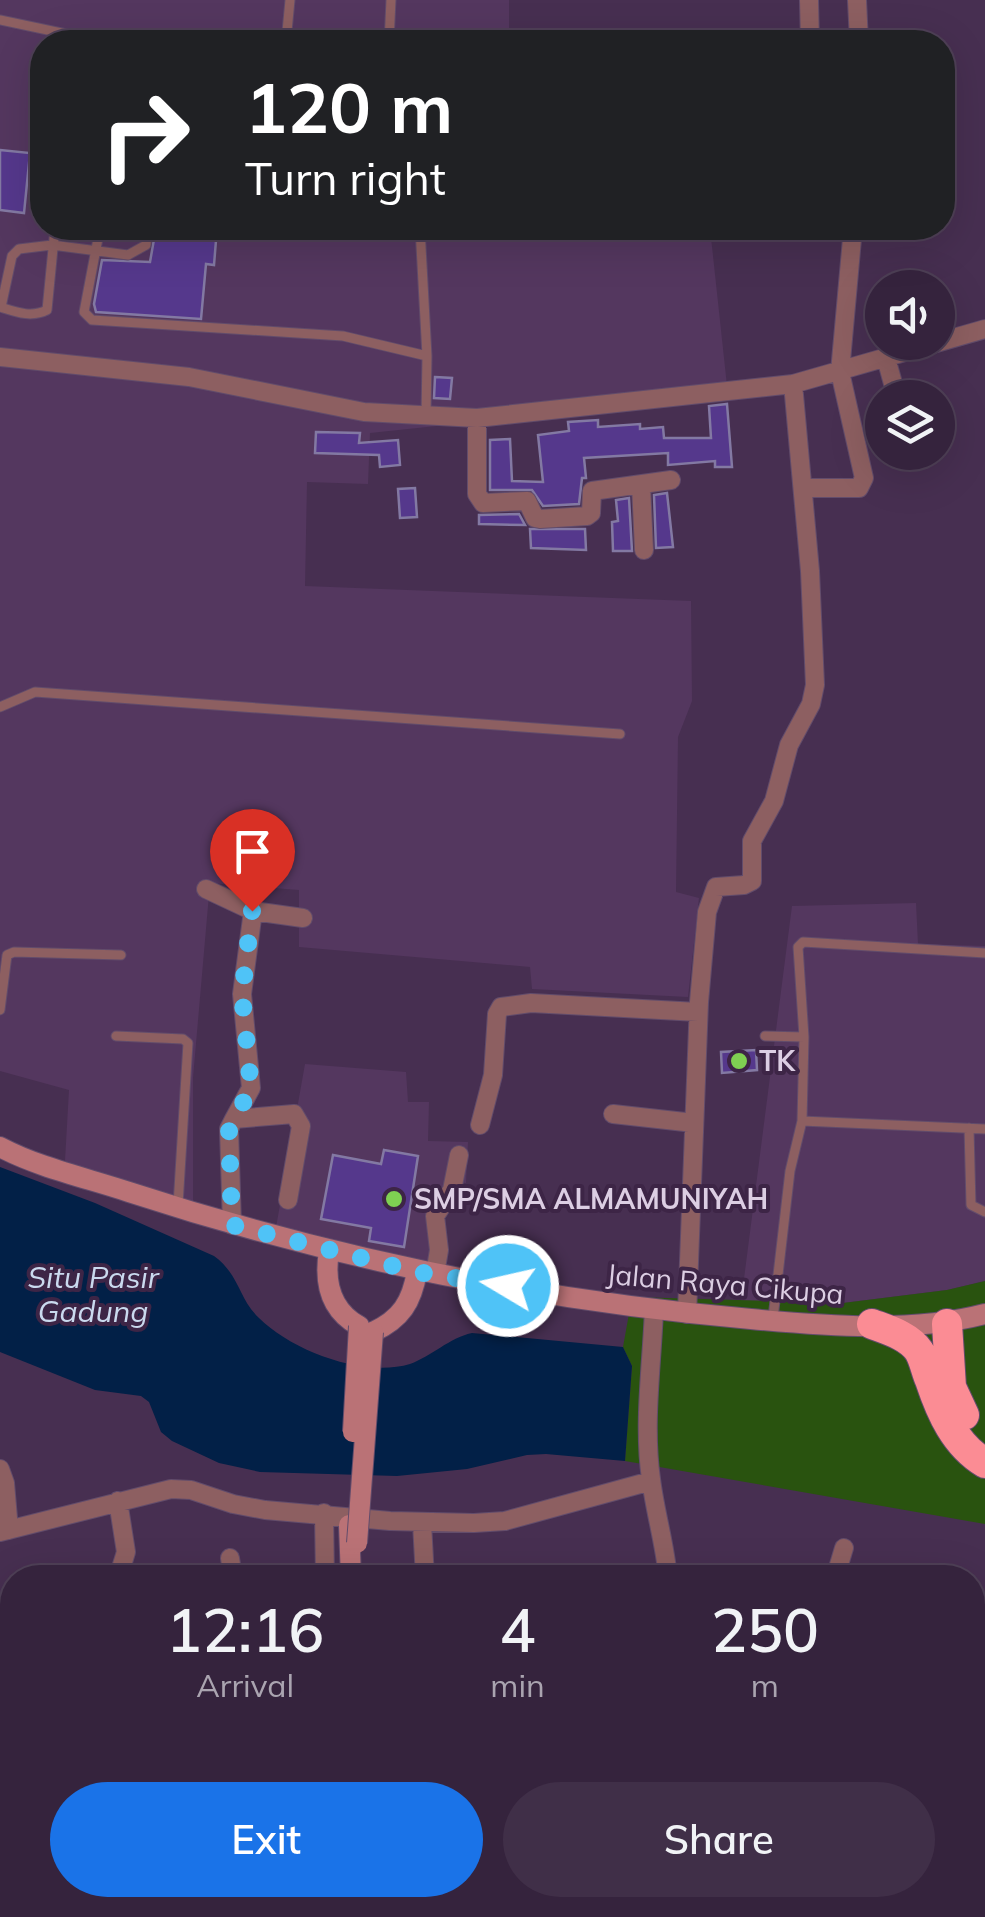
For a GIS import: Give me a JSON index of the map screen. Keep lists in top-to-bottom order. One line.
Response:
{"streets":{"main road":["Jalan Raya Cikupa"]},"water":["Situ Pasir Gadung"],"places":["TK","SMP/SMA ALMAMUNIYAH"],"page":{"turn":["120 m","Turn right"],"eta":["12:16","Arrival","4","min","250","m"],"buttons":["Exit","Share"]}}
